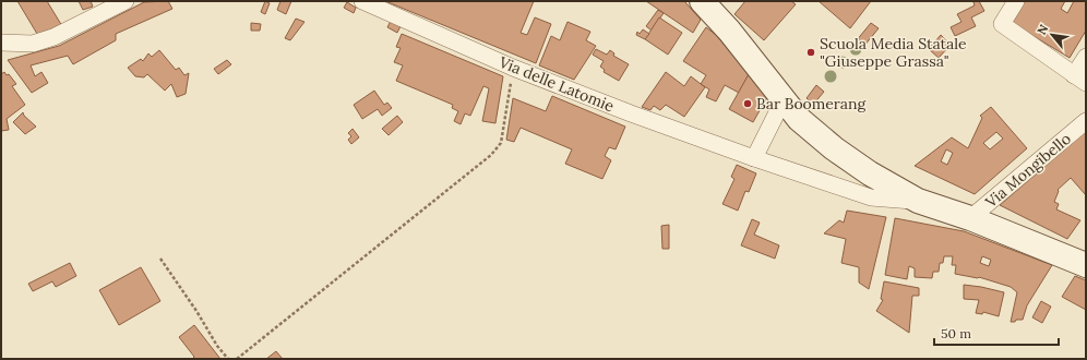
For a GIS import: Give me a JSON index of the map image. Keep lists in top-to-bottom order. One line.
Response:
{"streets":{"street":["Via delle Latomie","Via Mongibello"]},"places":["Scuola Media Statale \"Giuseppe Grassa\"","Bar Boomerang"],"scale_bar":"50 m","north":"top left"}
